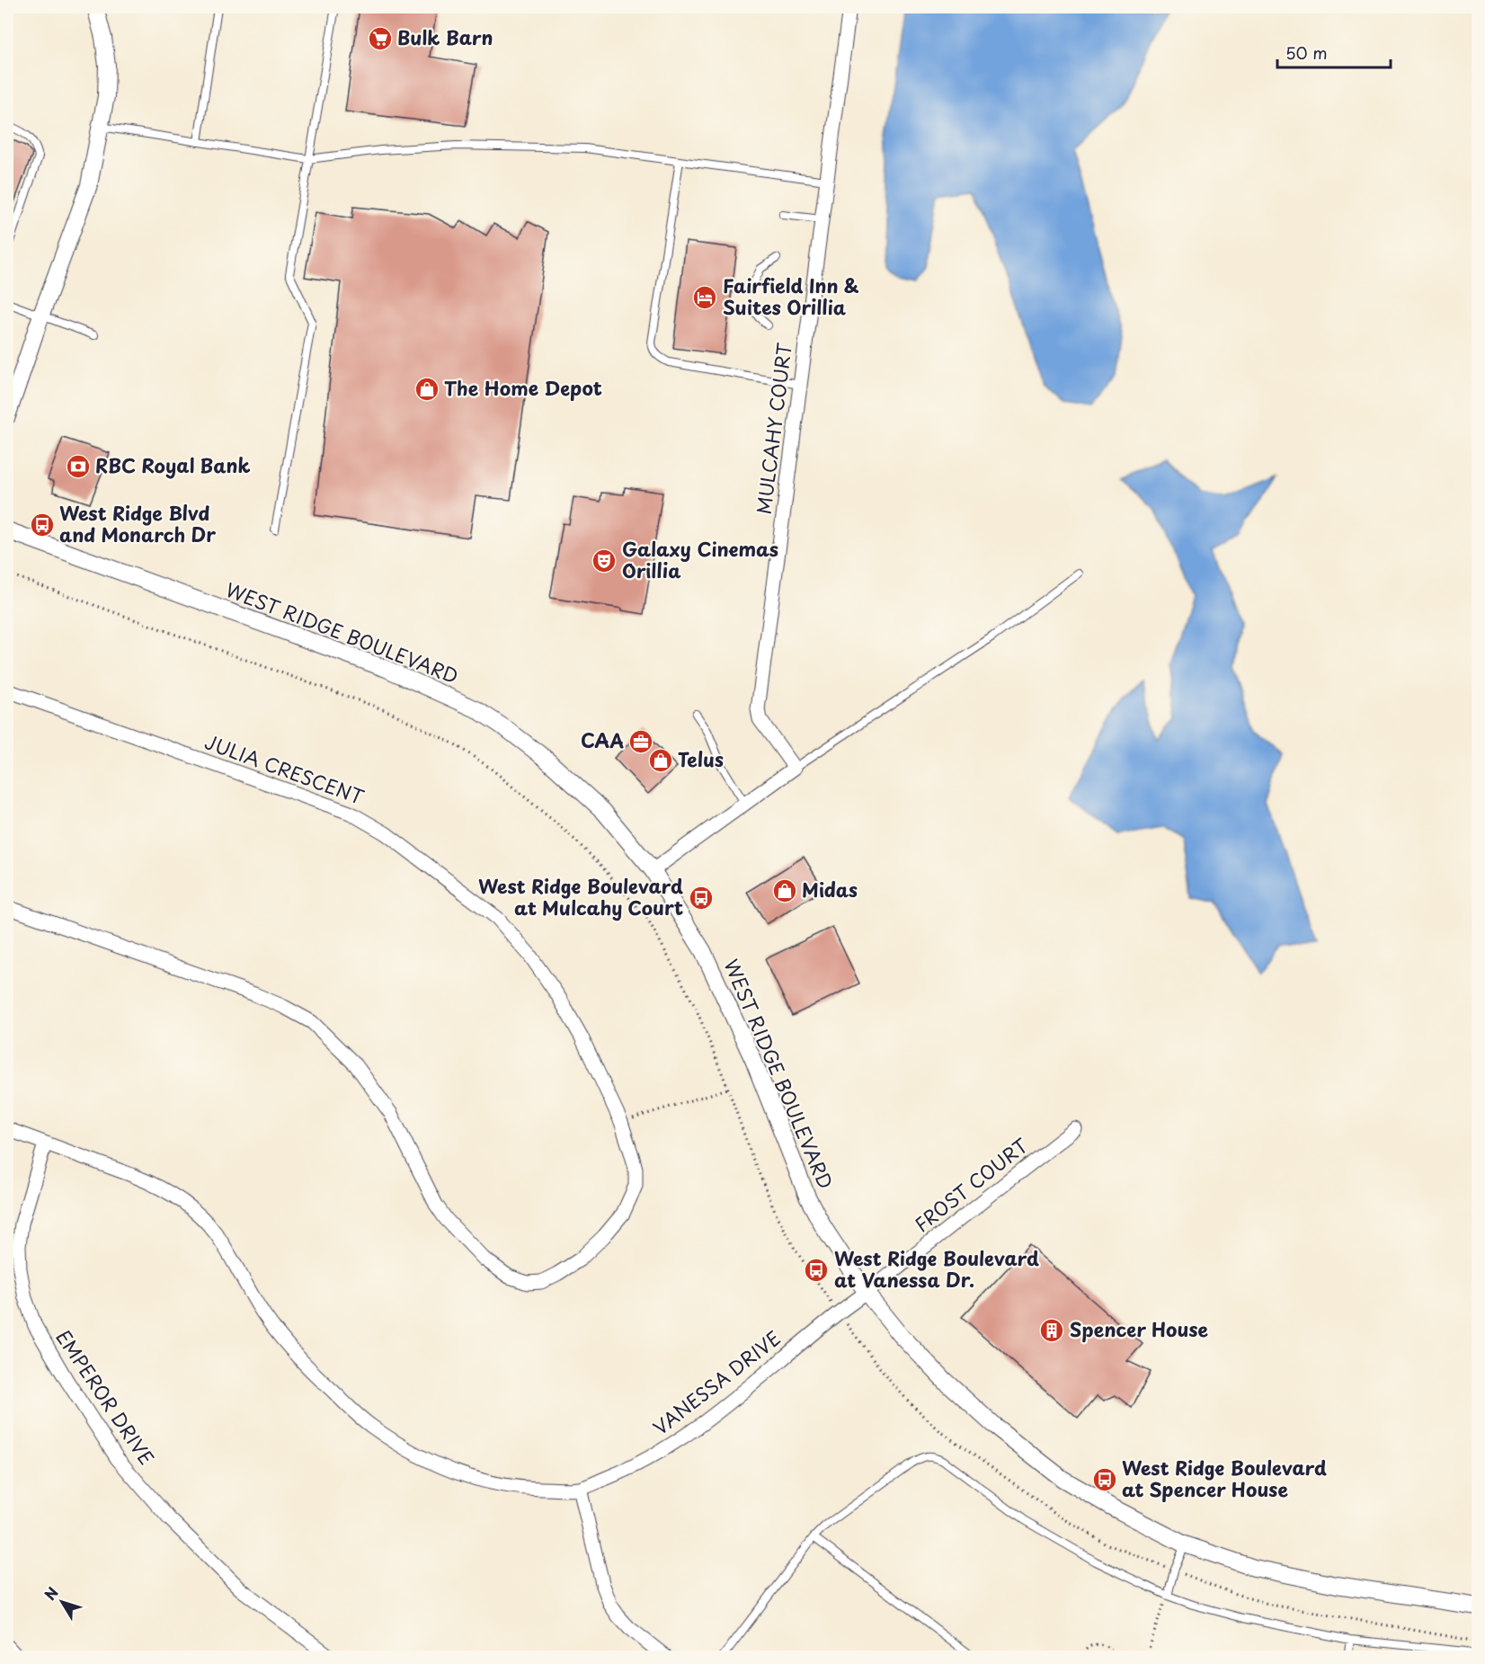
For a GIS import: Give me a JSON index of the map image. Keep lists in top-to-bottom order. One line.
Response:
{"streets":{"street":["MULCAHY COURT","WEST RIDGE BOULEVARD","JULIA CRESCENT","FROST COURT","VANESSA DRIVE","EMPEROR DRIVE"]},"crossings":[["WEST RIDGE BOULEVARD","FROST COURT"],["WEST RIDGE BOULEVARD","VANESSA DRIVE"],["FROST COURT","VANESSA DRIVE"],["VANESSA DRIVE","EMPEROR DRIVE"]],"places":{"supermarket":["Bulk Barn"],"hotel":["Fairfield Inn & Suites Orillia"],"shop":["The Home Depot","Telus","Midas"],"bank":["RBC Royal Bank"],"bus stop":["West Ridge Blvd and Monarch Dr","West Ridge Boulevard at Mulcahy Court","West Ridge Boulevard at Vanessa Dr.","West Ridge Boulevard at Spencer House"],"theatre":["Galaxy Cinemas Orillia"],"office":["CAA"],"building":["Spencer House"]},"scale_bar":"50 m","north":"top left"}
